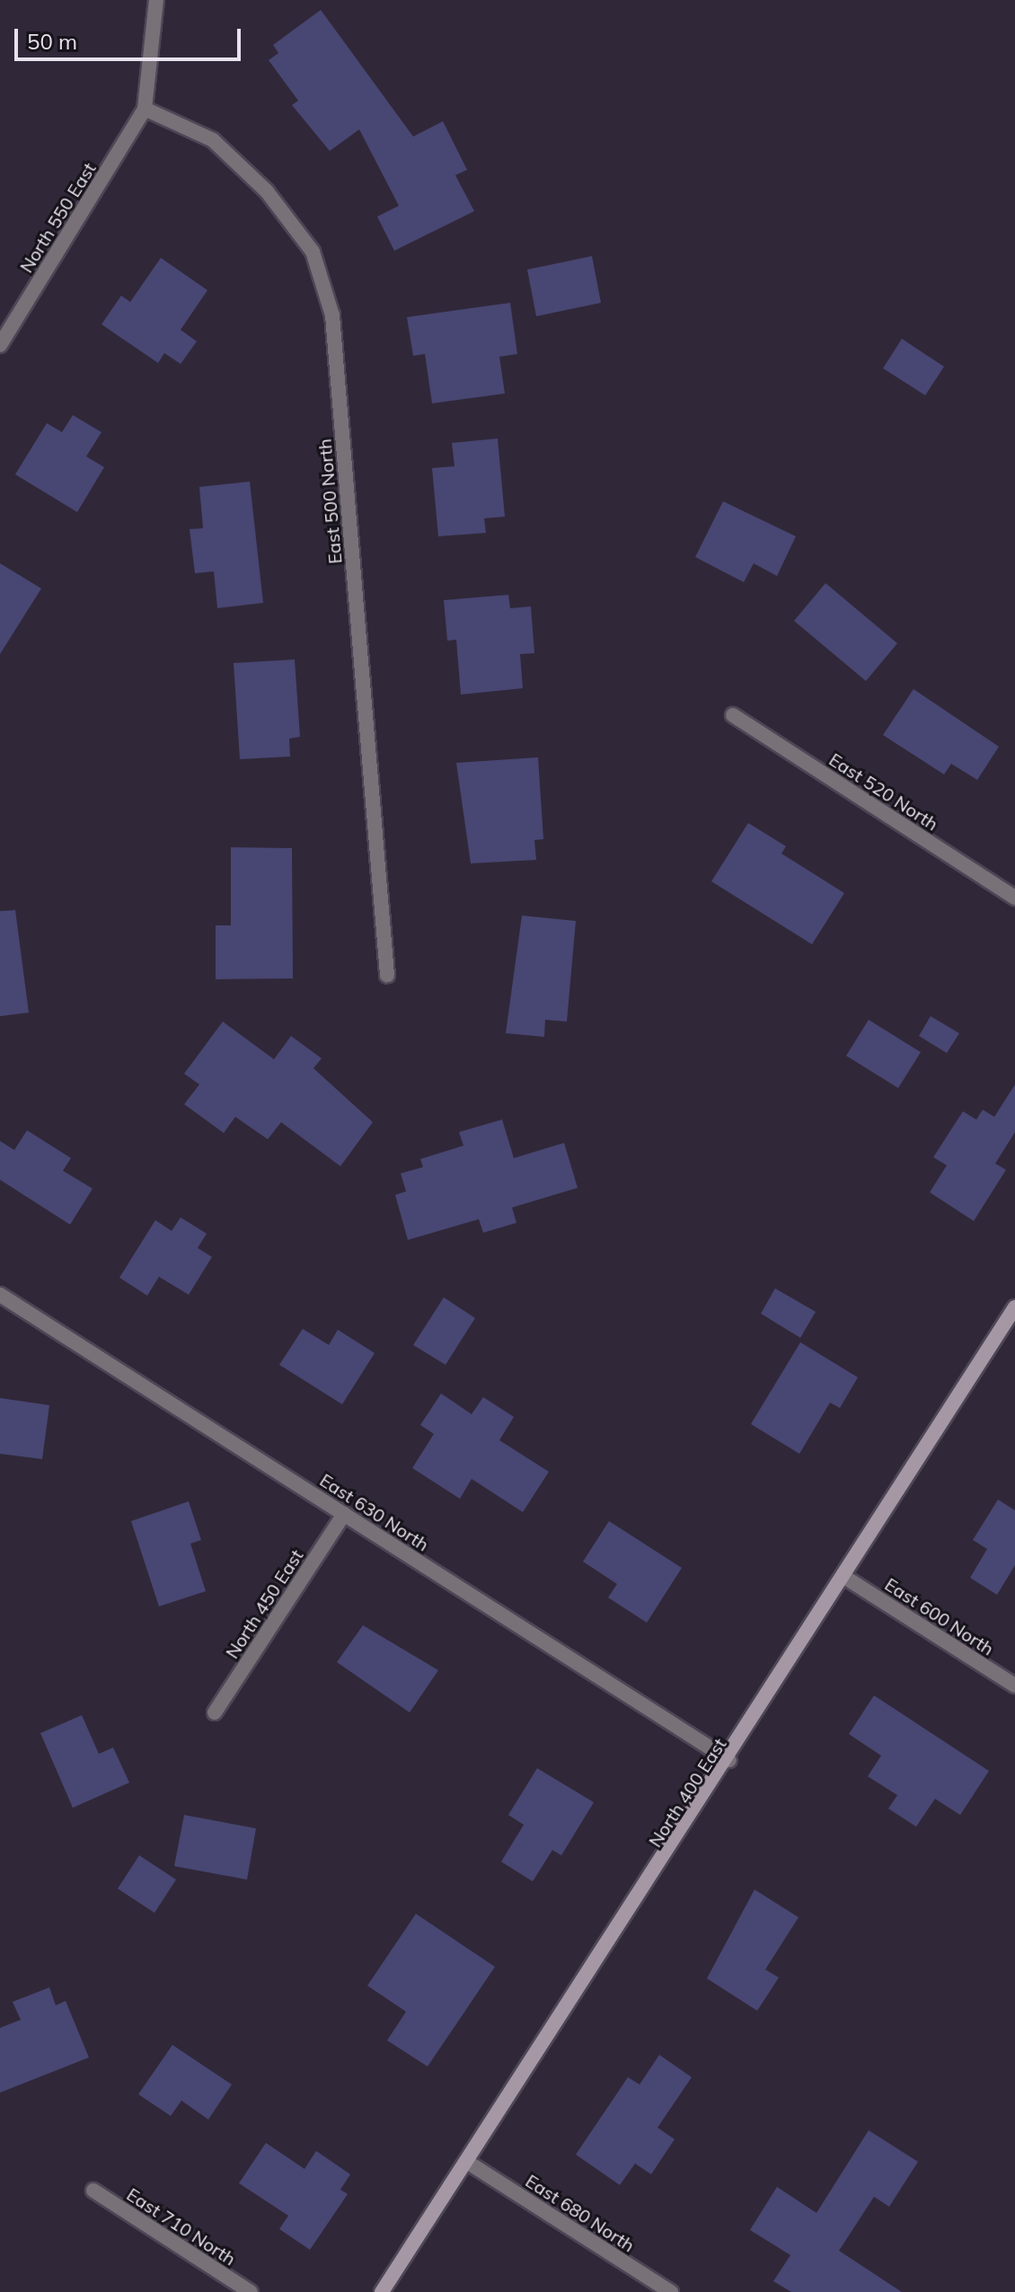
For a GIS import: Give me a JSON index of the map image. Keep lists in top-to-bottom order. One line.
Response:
{"streets":{"street":["North 550 East","East 500 North","East 520 North","East 630 North","North 450 East","East 600 North","North 400 East","East 680 North","East 710 North"]},"crossings":[["North 550 East","East 500 North"],["East 630 North","North 450 East"],["East 630 North","North 400 East"],["East 600 North","North 400 East"],["North 400 East","East 680 North"]],"scale_bar":"50 m"}
